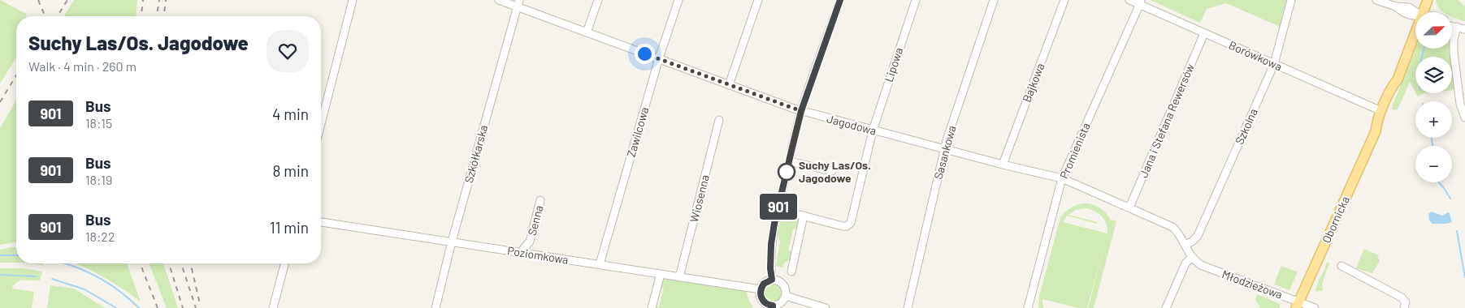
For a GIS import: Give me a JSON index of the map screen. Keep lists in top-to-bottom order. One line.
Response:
{"streets":{"main road":["Obornicka"],"street":["Borówkowa","Lipowa","Bajkowa","Jana i Stefana Rewersów","Jagodowa","Szkolna","Zawilcowa","Promienista","Sasankowa","Szkółkarska","Wiosenna","Senna","Poziomkowa","Młodzieżowa"]},"crossings":[["Borówkowa","Jana i Stefana Rewersów"],["Borówkowa","Szkolna"],["Borówkowa","Promienista"],["Borówkowa","Obornicka"],["Lipowa","Jagodowa"],["Bajkowa","Jagodowa"],["Jana i Stefana Rewersów","Jagodowa"],["Jagodowa","Szkolna"],["Jagodowa","Zawilcowa"],["Jagodowa","Promienista"],["Jagodowa","Sasankowa"],["Jagodowa","Szkółkarska"],["Jagodowa","Młodzieżowa"],["Zawilcowa","Poziomkowa"],["Szkółkarska","Poziomkowa"],["Wiosenna","Poziomkowa"],["Obornicka","Młodzieżowa"],["Senna","Poziomkowa"]],"places":["Suchy Las/Os. Jagodowe"],"lines":["bus line 901"],"north":"top right","page":{"on_map":"901","map_buttons":["+","−"],"heading":["Suchy Las/Os. Jagodowe","Walk · 4 min · 260 m"],"list":[{"mark":"901","name":"Bus","note":"18:15","value":"4 min"},{"mark":"901","name":"Bus","note":"18:19","value":"8 min"},{"mark":"901","name":"Bus","note":"18:22","value":"11 min"}]}}
